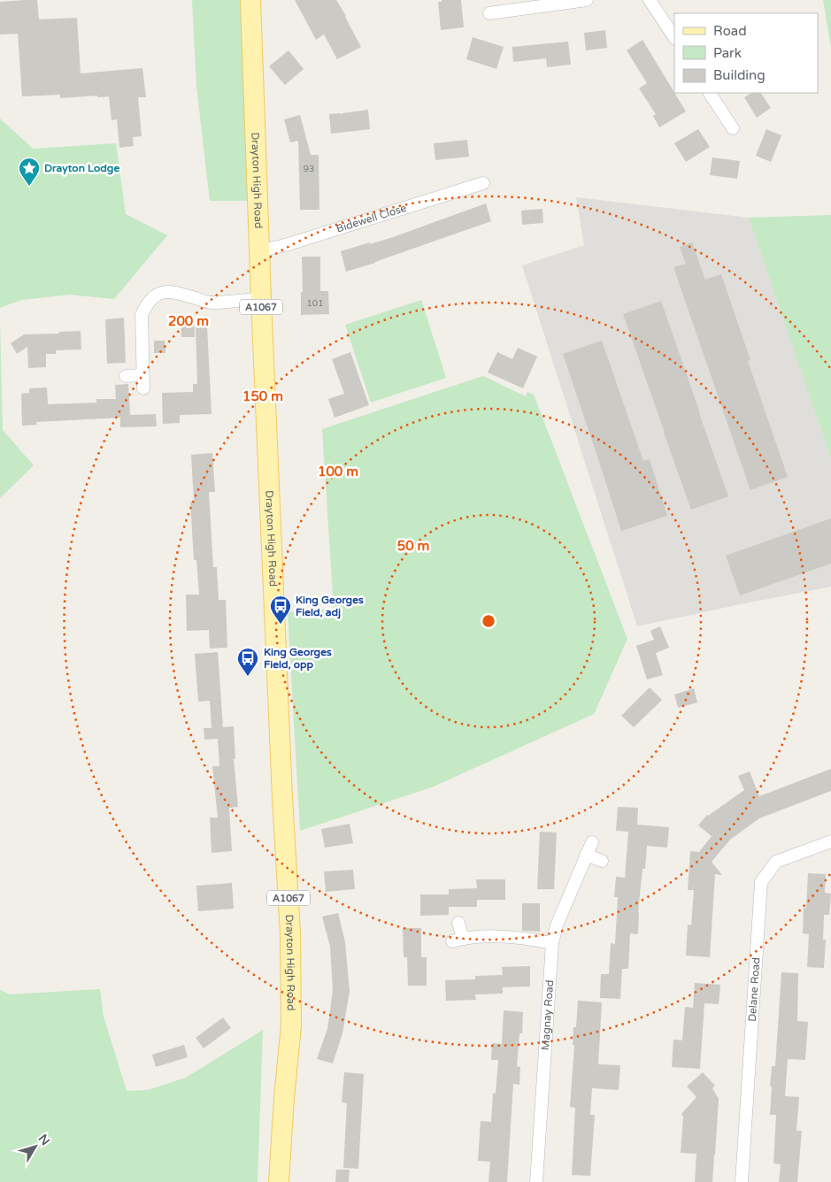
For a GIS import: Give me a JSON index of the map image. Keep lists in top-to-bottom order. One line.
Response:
{"streets":{"main road":["Drayton High Road","A1067"],"street":["Bidewell Close","Delane Road","Magnay Road"]},"crossings":[["Drayton High Road","Bidewell Close"]],"places":{"place":["Drayton Lodge"],"bus stop":["King Georges Field, adj","King Georges Field, opp"]},"house_numbers":["93","101"],"legend":["Road","Park","Building"],"north":"top right","rings":["200 m","150 m","100 m","50 m"]}
